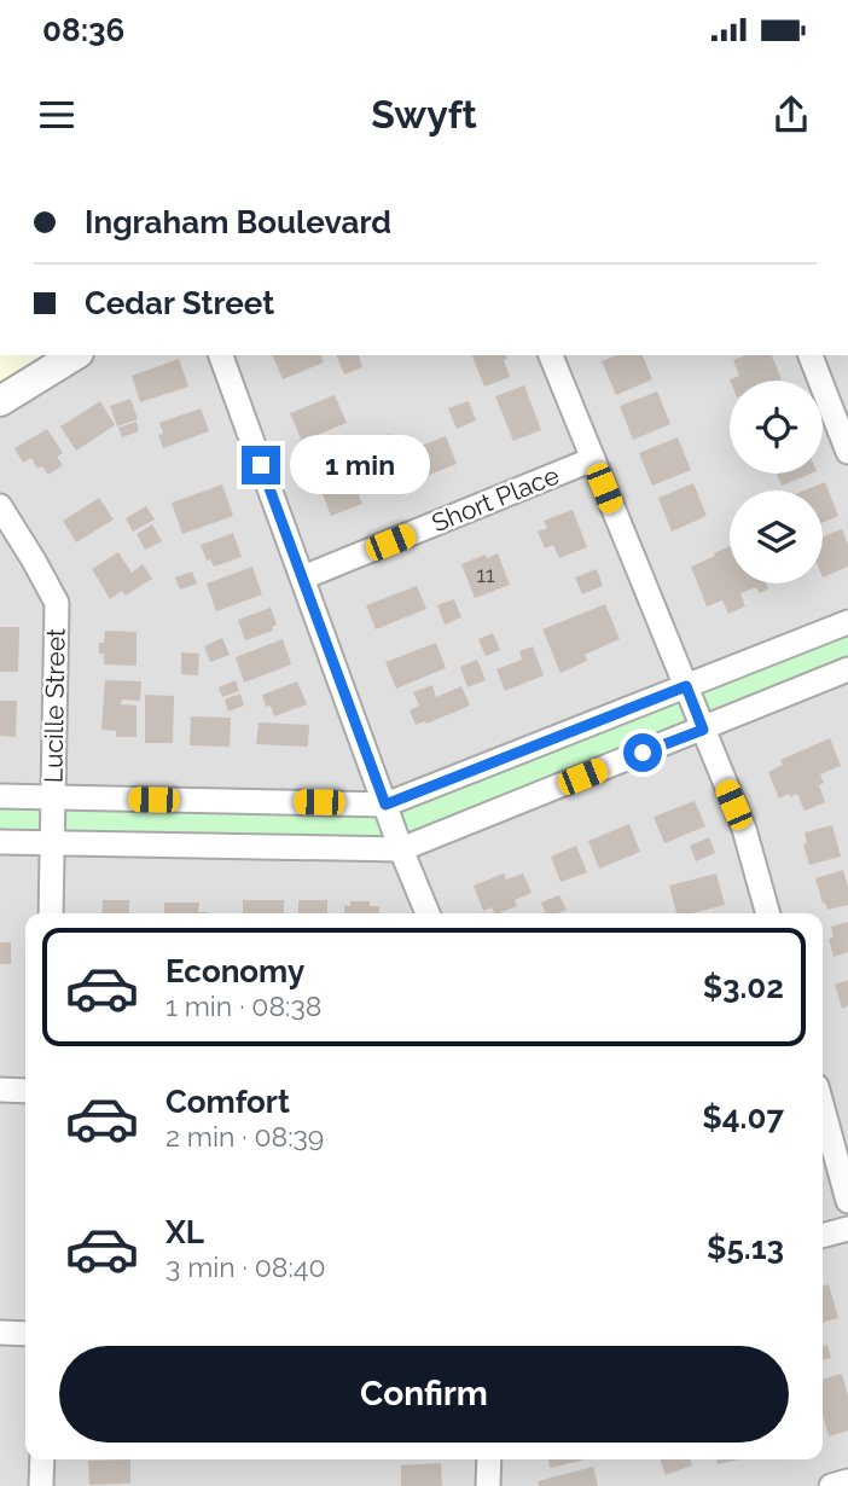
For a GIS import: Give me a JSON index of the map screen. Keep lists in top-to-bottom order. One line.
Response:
{"streets":{"street":["Short Place","Lucille Street"]},"house_numbers":["11"],"page":{"status":"08:36","header":"Swyft","banner":["Ingraham Boulevard","Cedar Street"],"bubble":"1 min","list":[{"name":"Economy","note":"1 min · 08:38","value":"$3.02"},{"name":"Comfort","note":"2 min · 08:39","value":"$4.07"},{"name":"XL","note":"3 min · 08:40","value":"$5.13"}],"buttons":"Confirm"}}
